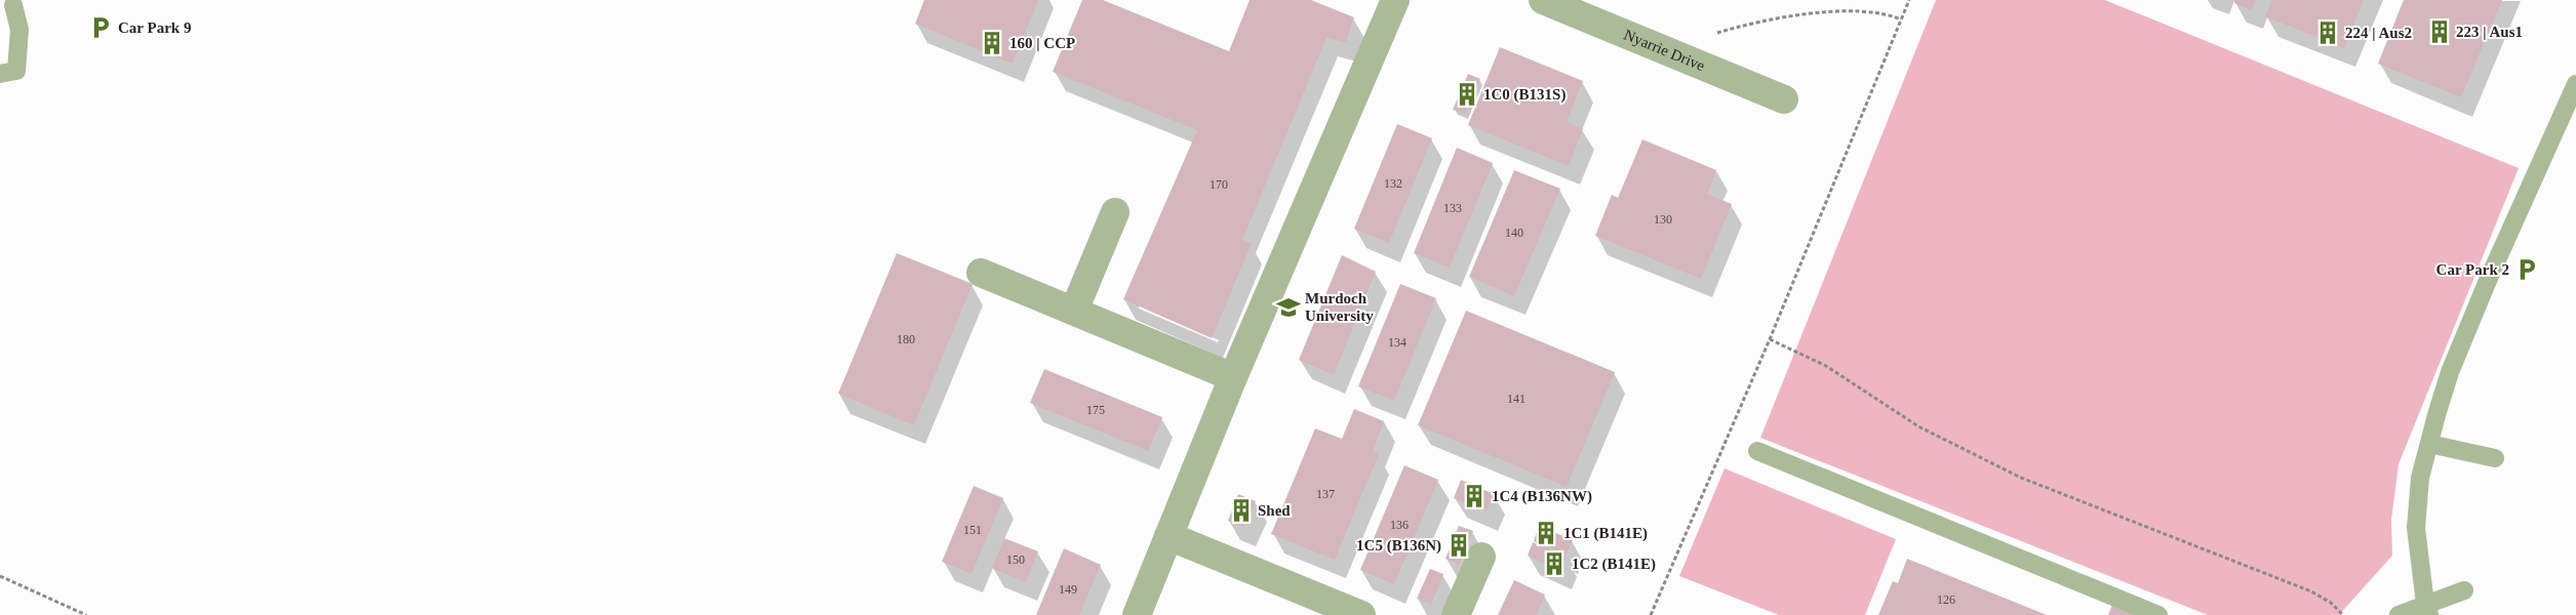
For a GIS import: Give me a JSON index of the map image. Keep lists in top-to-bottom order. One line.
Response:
{"streets":{"street":["Nyarrie Drive"]},"places":{"parking":["Car Park 9","Car Park 2"],"building":["223 | Aus1","224 | Aus2","160 | CCP","1C0 (B131S)","1C4 (B136NW)","Shed","1C1 (B141E)","1C5 (B136N)","1C2 (B141E)"],"school or university":["Murdoch University"]},"house_numbers":["132","170","133","130","140","180","134","141","175","137","136","151","150","149","126"]}
